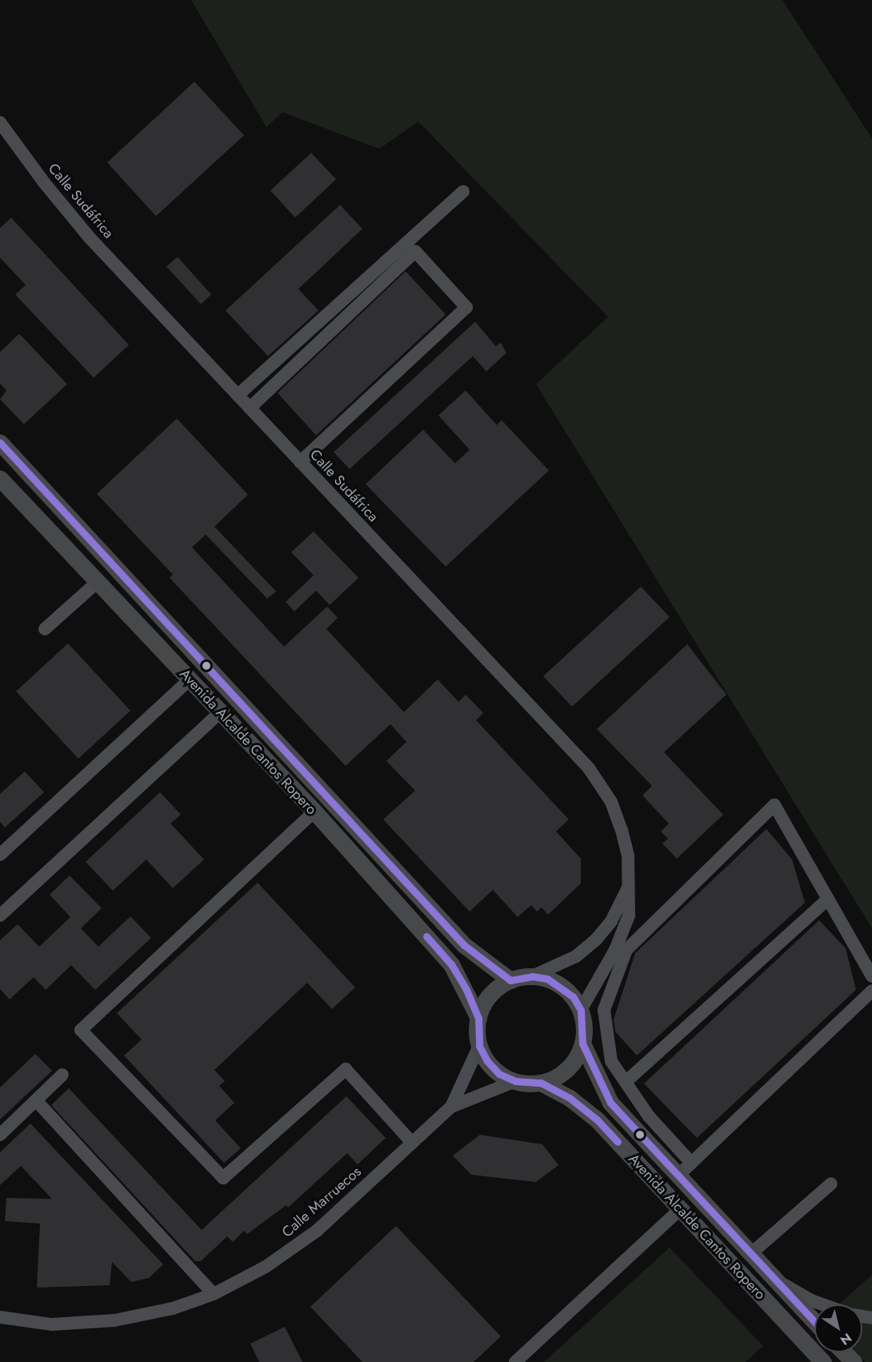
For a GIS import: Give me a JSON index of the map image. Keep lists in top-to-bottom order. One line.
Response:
{"streets":{"main road":["Avenida Alcalde Cantos Ropero"],"street":["Calle Sudáfrica","Calle Marruecos"]},"crossings":[["Calle Sudáfrica","Avenida Alcalde Cantos Ropero"],["Calle Sudáfrica","Calle Marruecos"],["Avenida Alcalde Cantos Ropero","Calle Marruecos"]],"north":"bottom right"}
